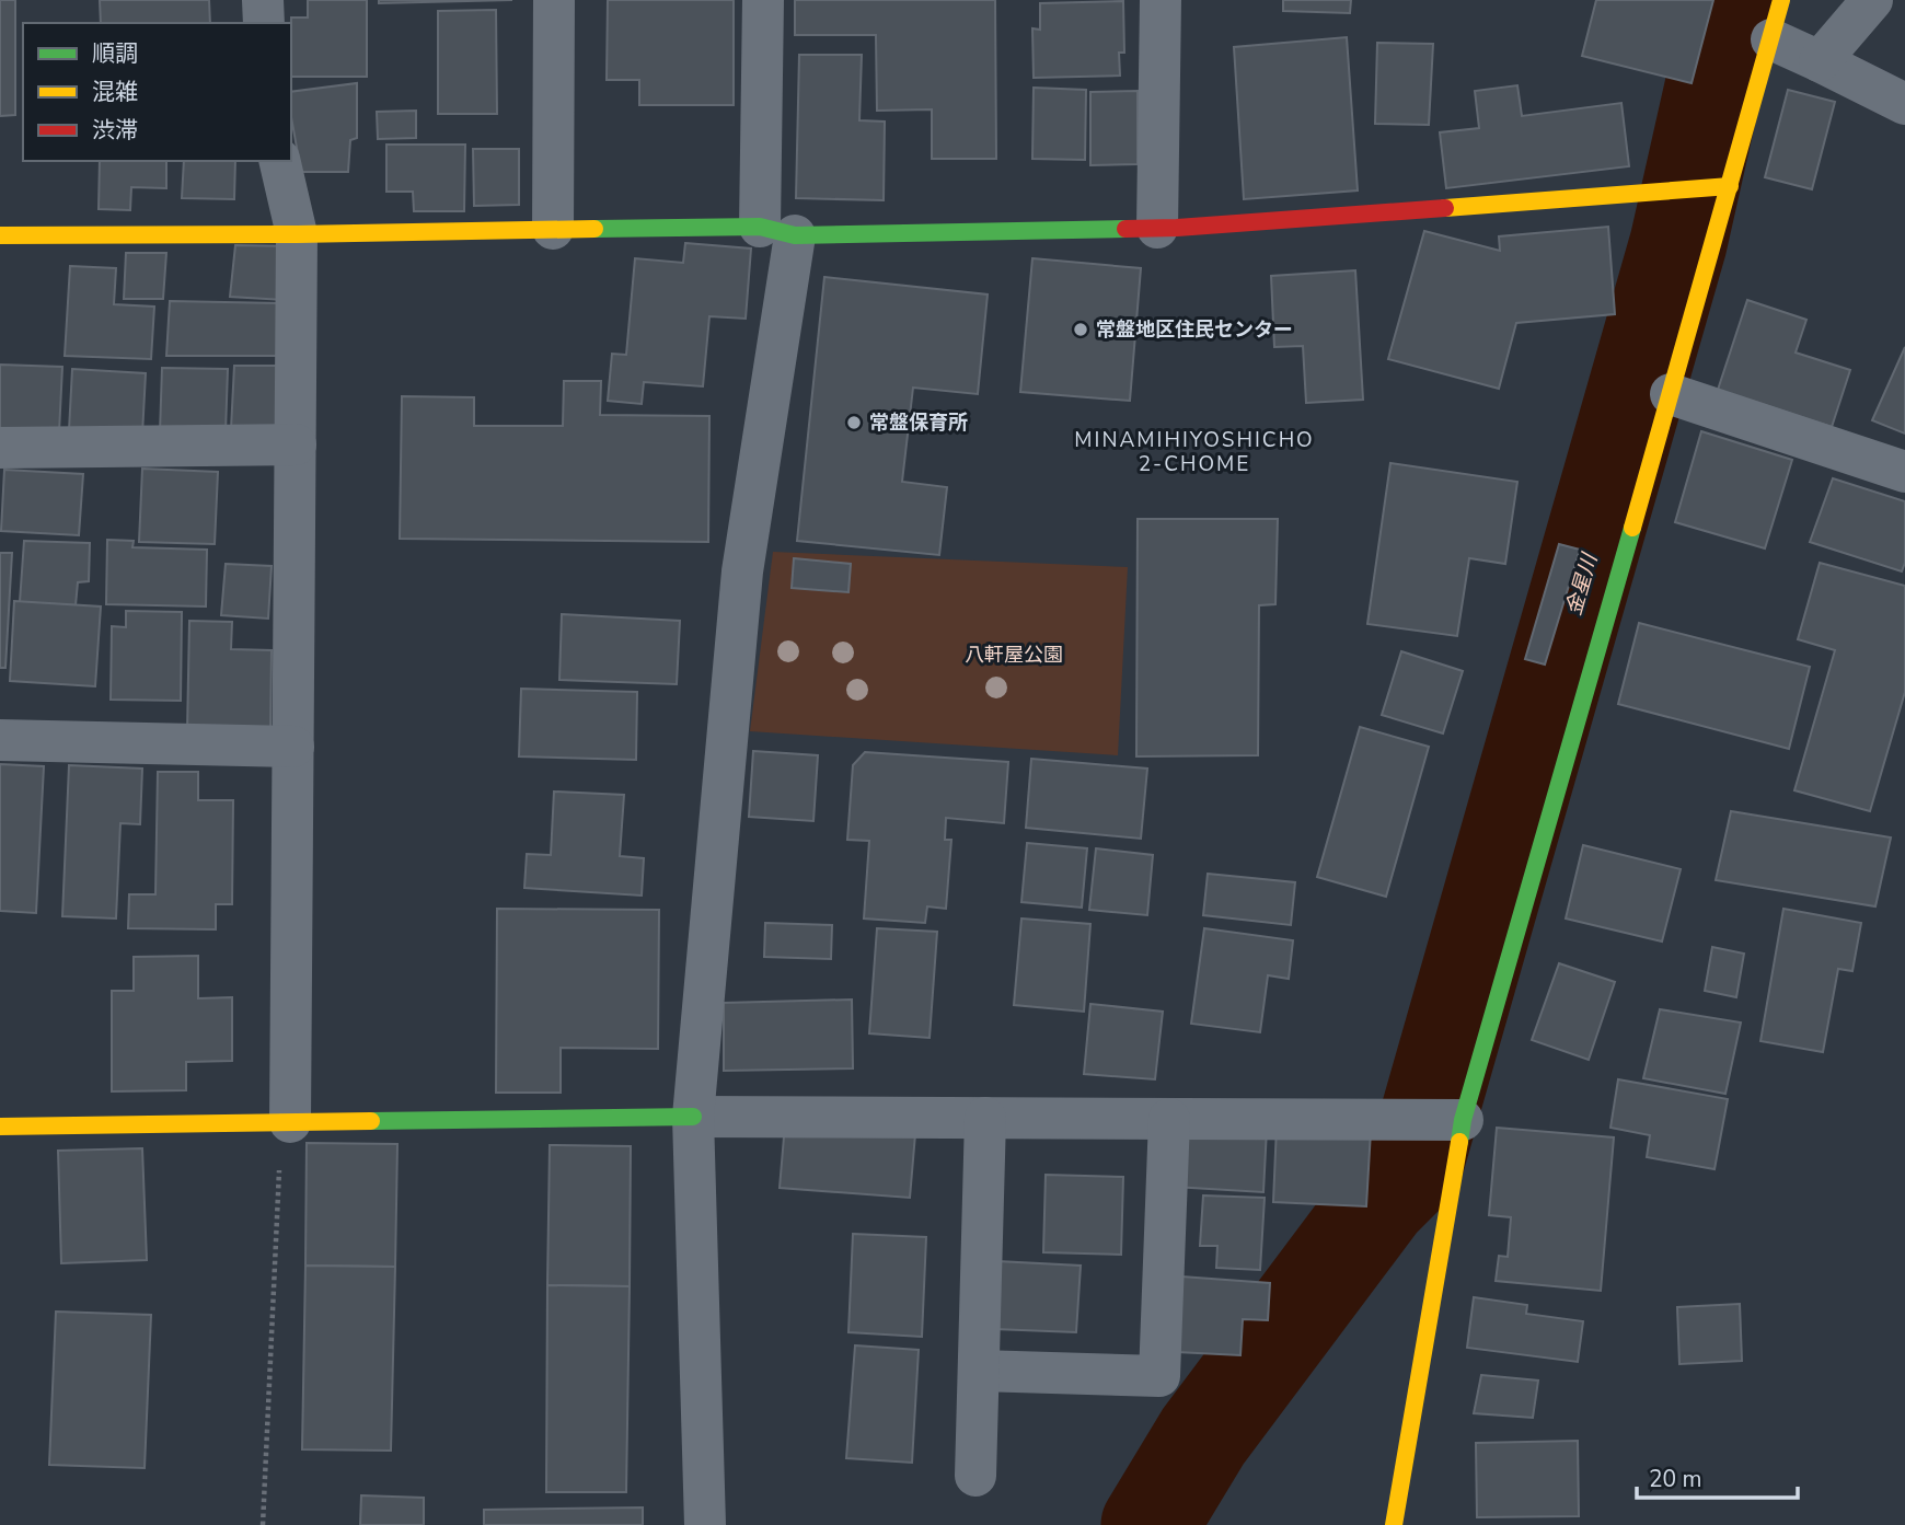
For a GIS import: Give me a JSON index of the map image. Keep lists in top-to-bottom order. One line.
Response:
{"districts":["MINAMIHIYOSHICHO 2-CHOME"],"water":["金星川"],"parks":["八軒屋公園"],"places":["常盤地区住民センター","常盤保育所"],"legend":["順調","混雑","渋滞"],"scale_bar":"20 m"}
